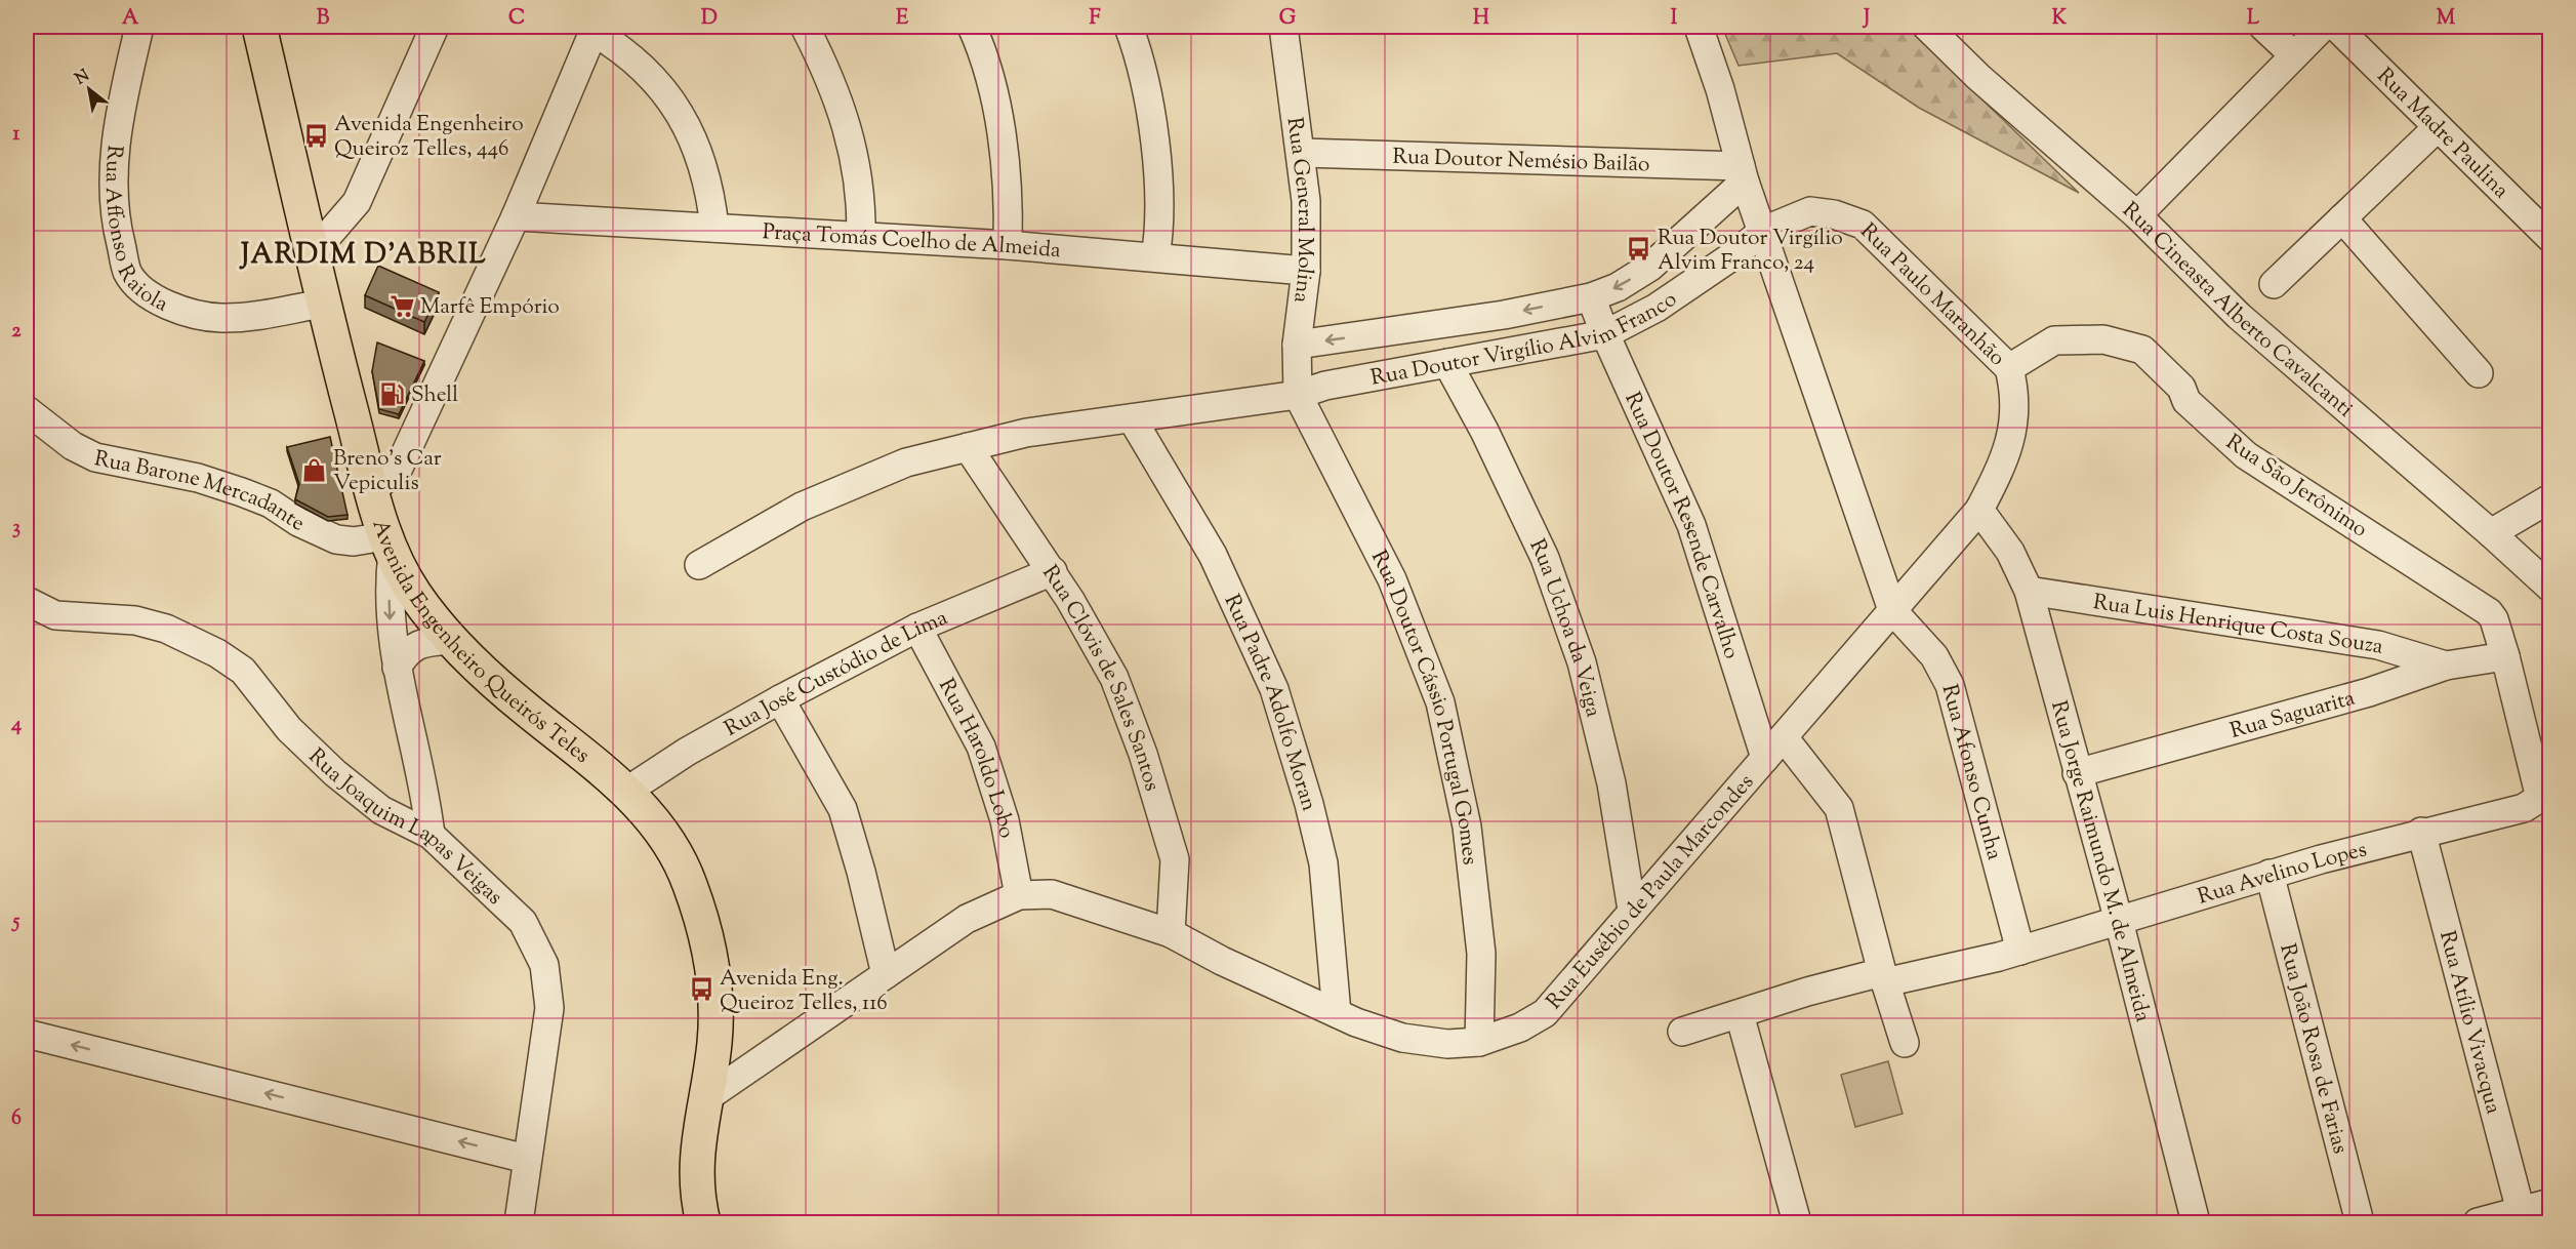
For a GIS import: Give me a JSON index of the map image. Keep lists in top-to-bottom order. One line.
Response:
{"streets":{"main road":["Avenida Engenheiro Queirós Teles"],"street":["Rua Madre Paulina","Rua Doutor Nemésio Bailão","Rua General Molina","Rua Affonso Raiola","Praça Tomás Coelho de Almeida","Rua Paulo Maranhão","Rua Cineasta Alberto Cavalcanti","Rua Doutor Virgílio Alvim Franco","Rua São Jerônimo","Rua Barone Mercadante","Rua Doutor Resende Carvalho","Rua Luis Henrique Costa Souza","Rua Uchoa da Veiga","Rua José Custódio de Lima","Rua Clóvis de Sales Santos","Rua Padre Adolfo Moran","Rua Doutor Cássio Portugal Gomes","Rua Saguarita","Rua Haroldo Lobo","Rua Afonso Cunha","Rua Joaquim Lapas Veigas","Rua Jorge Raimundo M. de Almeida","Rua Avelino Lopes","Rua Eusébio de Paula Marcondes","Rua Atílio Vivacqua","Rua João Rosa de Farias"]},"crossings":[["Rua Doutor Nemésio Bailão","Rua General Molina"],["Rua Doutor Nemésio Bailão","Rua Doutor Virgílio Alvim Franco"],["Rua General Molina","Praça Tomás Coelho de Almeida"],["Rua General Molina","Rua Doutor Virgílio Alvim Franco"],["Rua General Molina","Rua Doutor Cássio Portugal Gomes"],["Rua Affonso Raiola","Avenida Engenheiro Queirós Teles"],["Rua Paulo Maranhão","Rua Doutor Virgílio Alvim Franco"],["Rua Paulo Maranhão","Rua São Jerônimo"],["Rua Paulo Maranhão","Rua Afonso Cunha"],["Rua Paulo Maranhão","Rua Jorge Raimundo M. de Almeida"],["Rua Paulo Maranhão","Rua Eusébio de Paula Marcondes"],["Rua Doutor Virgílio Alvim Franco","Rua Doutor Resende Carvalho"],["Rua Doutor Virgílio Alvim Franco","Rua Uchoa da Veiga"],["Rua Doutor Virgílio Alvim Franco","Rua Doutor Cássio Portugal Gomes"],["Rua São Jerônimo","Rua Saguarita"],["Rua São Jerônimo","Rua Avelino Lopes"],["Rua Barone Mercadante","Avenida Engenheiro Queirós Teles"],["Rua Doutor Resende Carvalho","Rua Eusébio de Paula Marcondes"],["Rua Luis Henrique Costa Souza","Rua Saguarita"],["Rua Luis Henrique Costa Souza","Rua Jorge Raimundo M. de Almeida"],["Rua Uchoa da Veiga","Rua Eusébio de Paula Marcondes"],["Avenida Engenheiro Queirós Teles","Rua José Custódio de Lima"],["Avenida Engenheiro Queirós Teles","Rua Eusébio de Paula Marcondes"],["Rua José Custódio de Lima","Rua Clóvis de Sales Santos"],["Rua José Custódio de Lima","Rua Haroldo Lobo"],["Rua Clóvis de Sales Santos","Rua Eusébio de Paula Marcondes"],["Rua Padre Adolfo Moran","Rua Eusébio de Paula Marcondes"],["Rua Doutor Cássio Portugal Gomes","Rua Eusébio de Paula Marcondes"],["Rua Saguarita","Rua Jorge Raimundo M. de Almeida"],["Rua Saguarita","Rua Avelino Lopes"],["Rua Haroldo Lobo","Rua Eusébio de Paula Marcondes"],["Rua Afonso Cunha","Rua Avelino Lopes"],["Rua Afonso Cunha","Rua Eusébio de Paula Marcondes"],["Rua Jorge Raimundo M. de Almeida","Rua Avelino Lopes"],["Rua Avelino Lopes","Rua Atílio Vivacqua"],["Rua Avelino Lopes","Rua João Rosa de Farias"]],"districts":["JARDIM D'ABRIL"],"places":{"bus stop":["Avenida Engenheiro Queiroz Telles, 446","Rua Doutor Virgílio Alvim Franco, 24","Avenida Eng. Queiroz Telles, 116"],"supermarket":["Marfê Empório"],"fuel station":["Shell"],"shop":["Breno's Car Vepiculis"]},"north":"top left","grid":{"columns":["A","B","C","D","E","F","G","H","I","J","K","L","M"],"rows":["1","2","3","4","5","6"]}}
